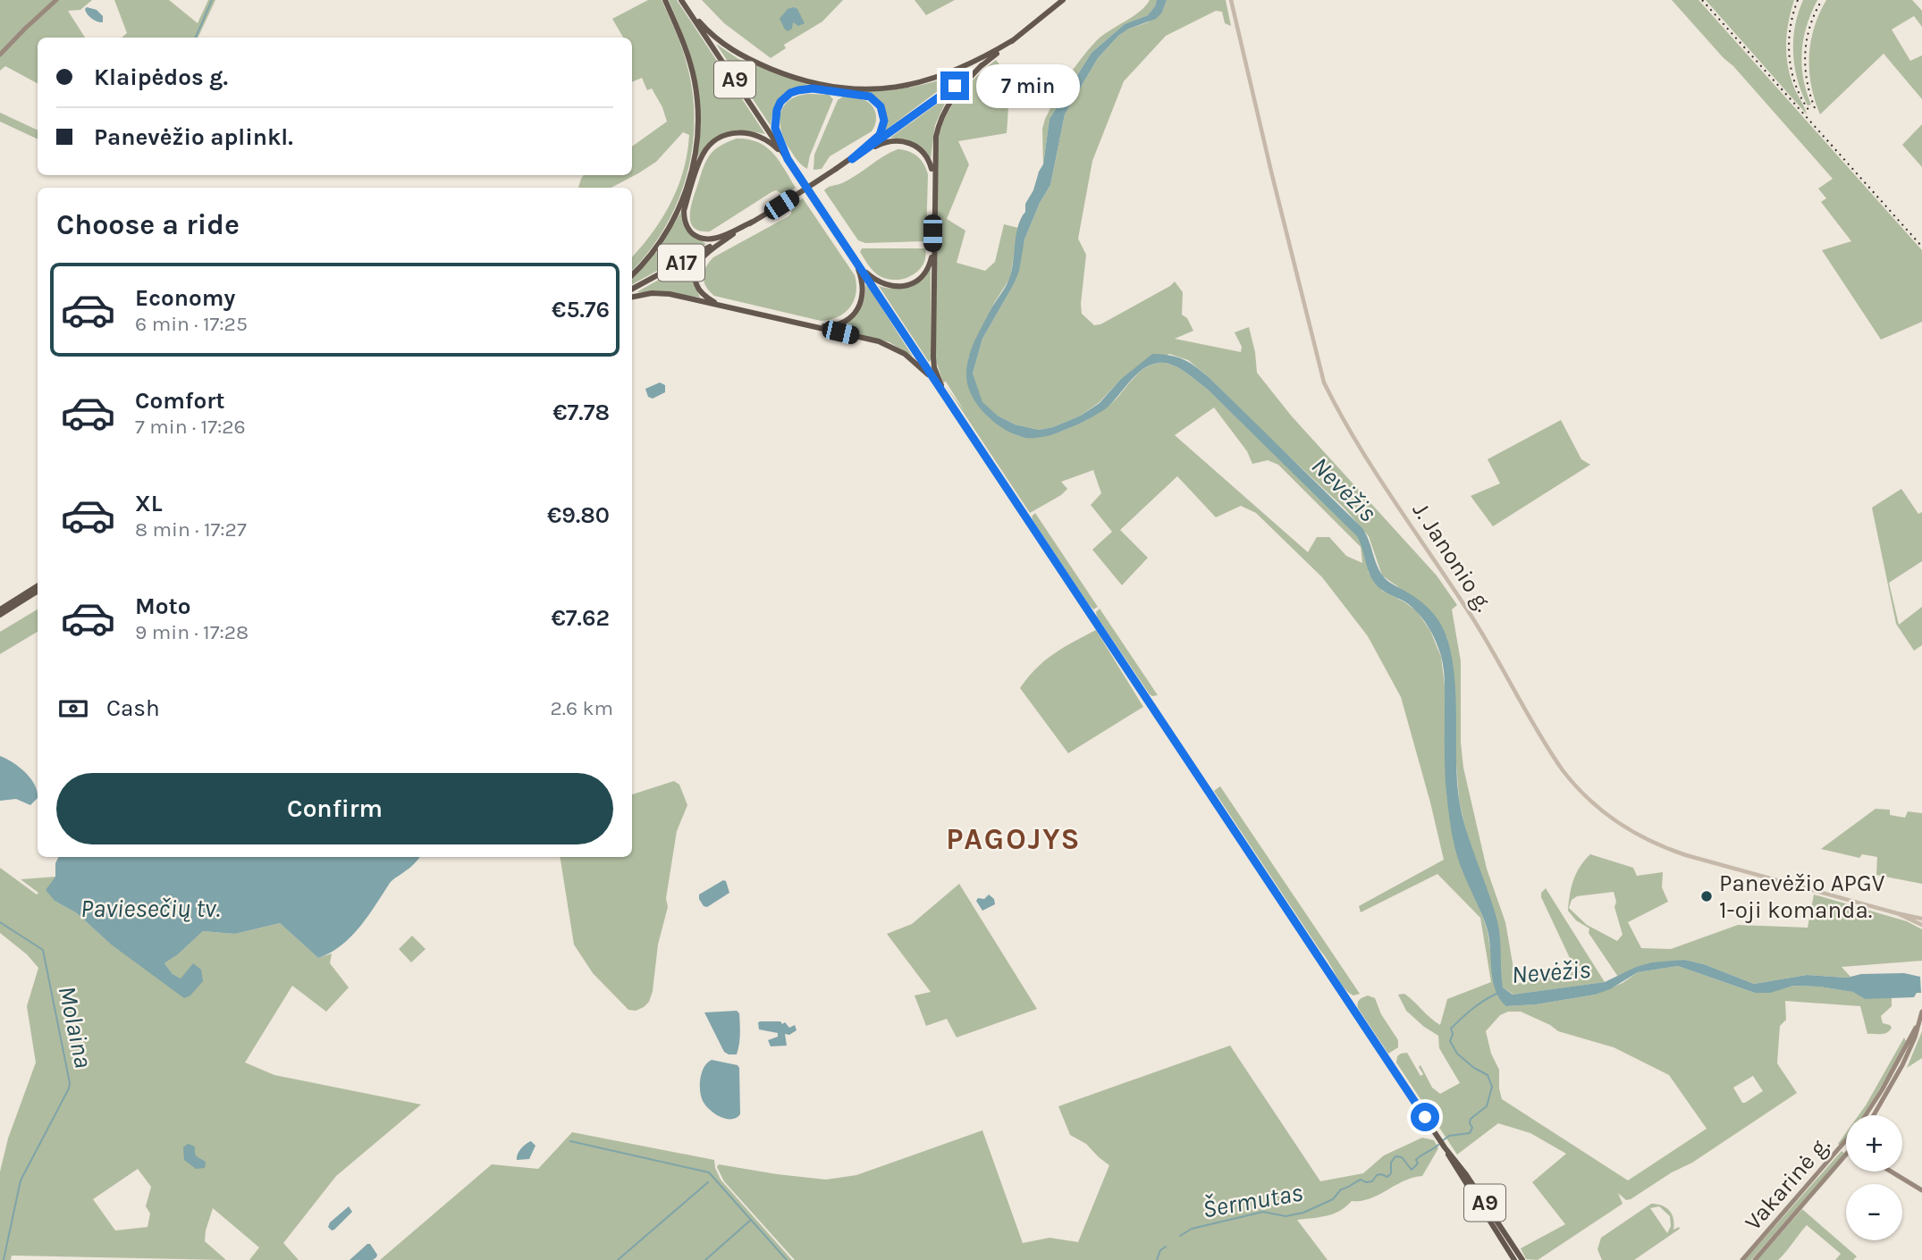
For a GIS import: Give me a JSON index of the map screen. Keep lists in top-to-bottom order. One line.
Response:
{"streets":{"highway":["A9","A17"],"main road":["Vakarinė g."],"street":["J. Janonio g."]},"districts":["PAGOJYS"],"water":["Nevėžis","Paviesečių tv.","Molaina","Šermutas"],"places":["Panevėžio APGV 1-oji komanda."],"page":{"banner":["Klaipėdos g.","Panevėžio aplinkl."],"bubble":"7 min","heading":"Choose a ride","list":[{"name":"Economy","note":"6 min · 17:25","value":"€5.76"},{"name":"Comfort","note":"7 min · 17:26","value":"€7.78"},{"name":"XL","note":"8 min · 17:27","value":"€9.80"},{"name":"Moto","note":"9 min · 17:28","value":"€7.62"}],"pay":["Cash","2.6 km"],"buttons":"Confirm","map_buttons":["+","−"]}}
